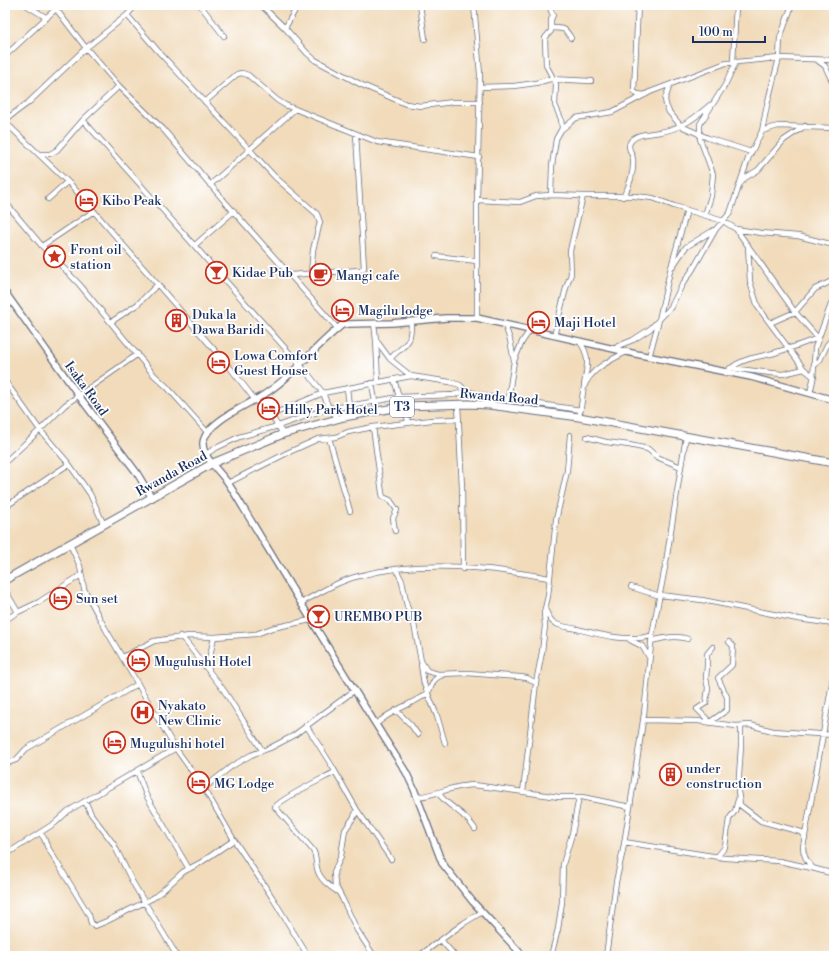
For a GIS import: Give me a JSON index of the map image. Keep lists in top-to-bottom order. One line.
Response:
{"streets":{"highway":["Rwanda Road","T3"],"street":["Isaka Road"]},"crossings":[["Isaka Road","Rwanda Road"]],"places":{"hotel":["Kibo Peak","Magilu lodge","Maji Hotel","Lowa Comfort Guest House","Hilly Park Hotel","Sun set","Mugulushi Hotel","Mugulushi hotel","MG Lodge"],"place":["Front oil station"],"bar":["Kidae Pub","UREMBO PUB"],"cafe":["Mangi cafe"],"building":["Duka la Dawa Baridi","under construction"],"hospital":["Nyakato New Clinic"]},"scale_bar":"100 m"}
